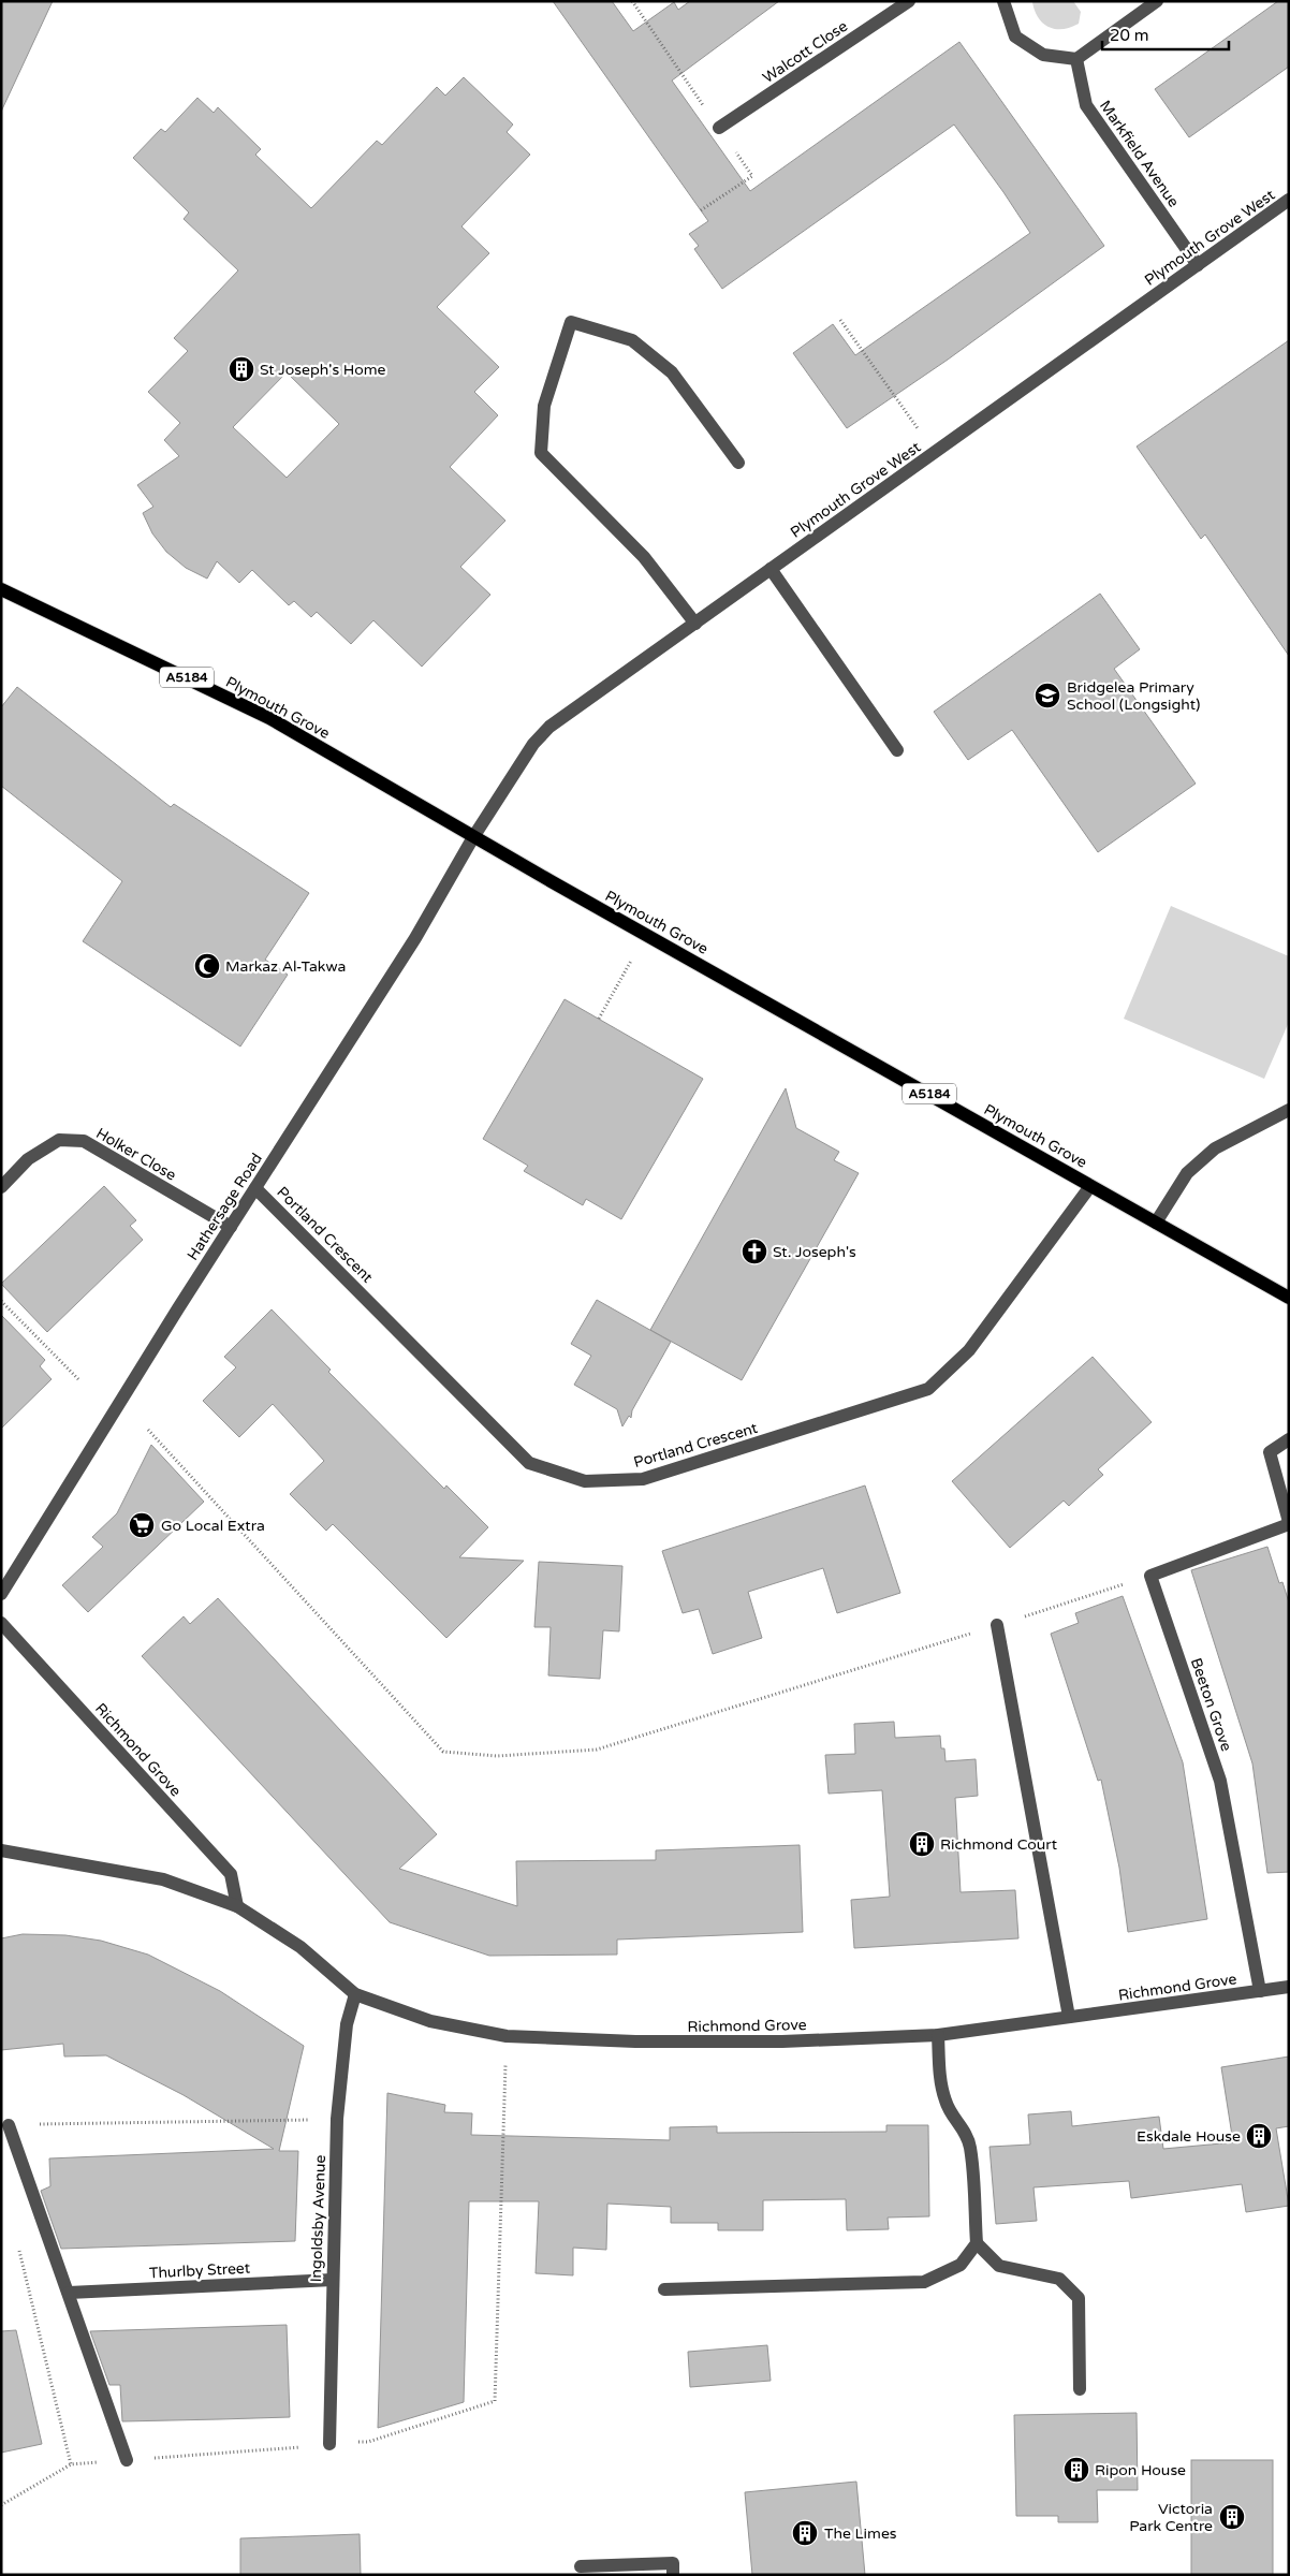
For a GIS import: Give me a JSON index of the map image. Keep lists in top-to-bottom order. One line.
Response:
{"streets":{"main road":["A5184","Plymouth Grove"],"street":["Walcott Close","Markfield Avenue","Plymouth Grove West","Holker Close","Hathersage Road","Portland Crescent","Beeton Grove","Richmond Grove","Ingoldsby Avenue","Thurlby Street"]},"crossings":[["Markfield Avenue","Plymouth Grove West"],["Plymouth Grove West","Plymouth Grove"],["Plymouth Grove West","Hathersage Road"],["Plymouth Grove","Hathersage Road"],["Plymouth Grove","Portland Crescent"],["Holker Close","Hathersage Road"],["Hathersage Road","Portland Crescent"],["Beeton Grove","Richmond Grove"],["Richmond Grove","Ingoldsby Avenue"],["Ingoldsby Avenue","Thurlby Street"]],"places":{"building":["St Joseph's Home","Richmond Court","Eskdale House","Ripon House","Victoria Park Centre","The Limes"],"school or university":["Bridgelea Primary School (Longsight)"],"mosque":["Markaz Al-Takwa"],"church":["St. Joseph's"],"supermarket":["Go Local Extra"]},"scale_bar":"20 m"}
